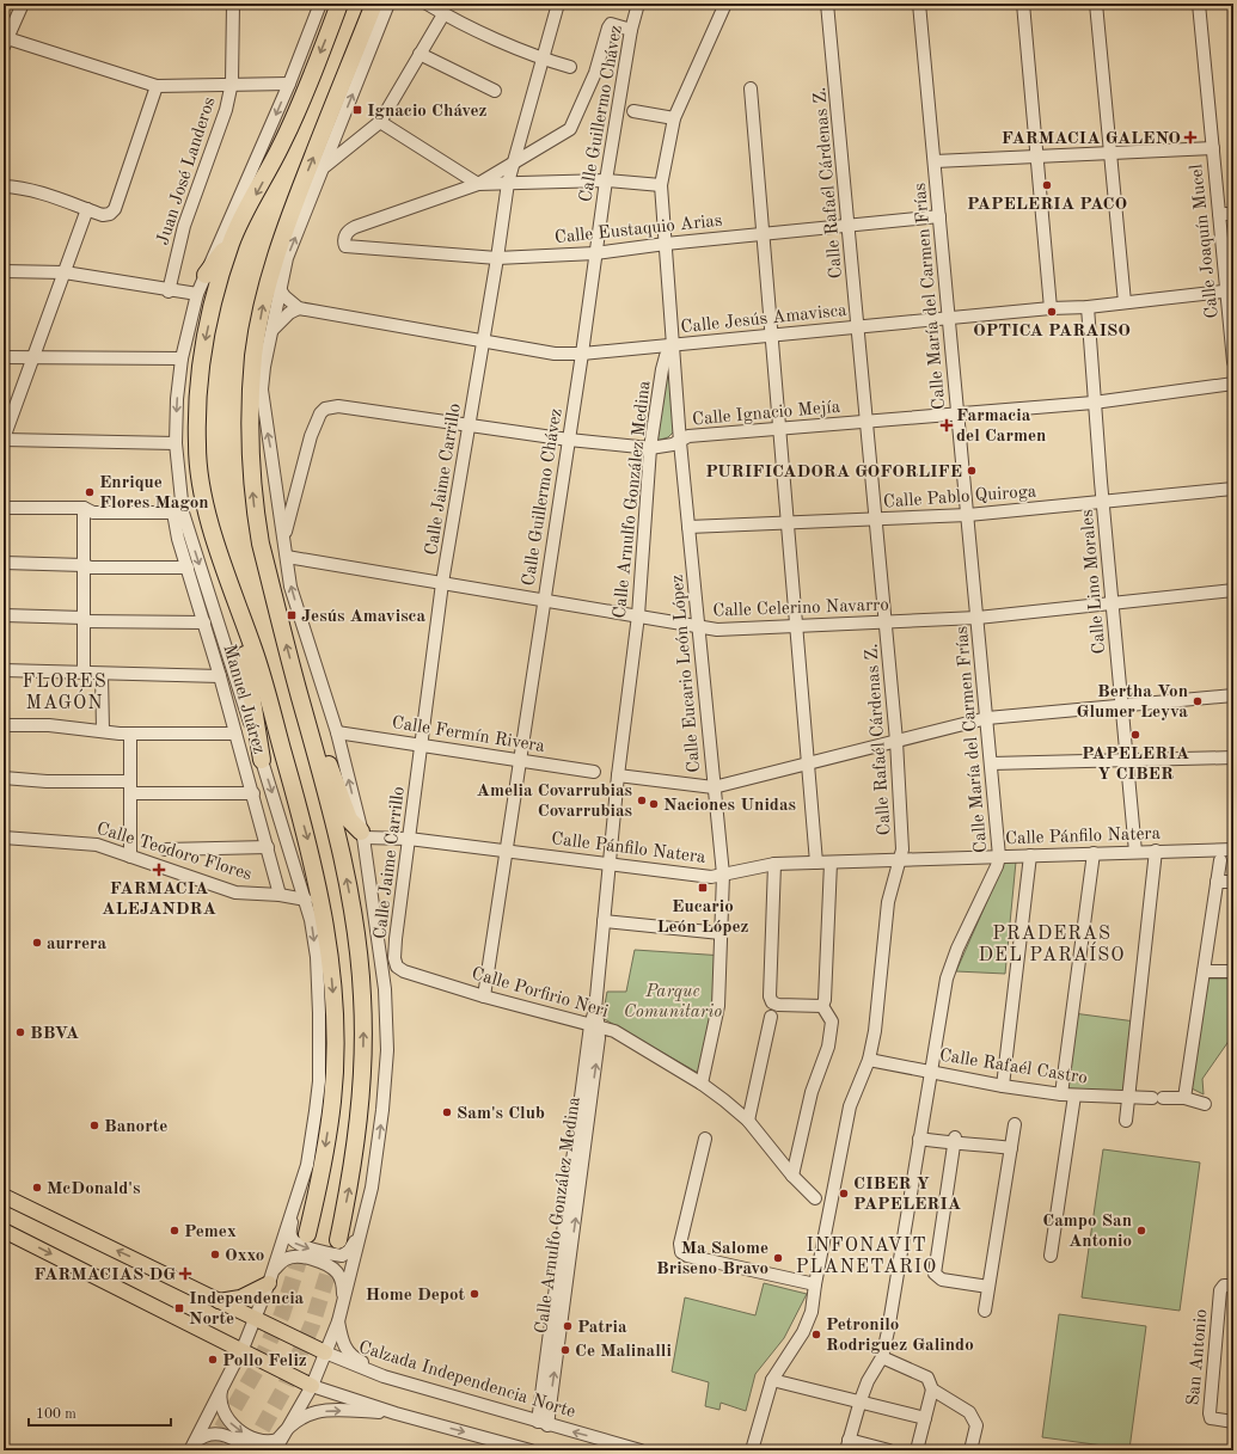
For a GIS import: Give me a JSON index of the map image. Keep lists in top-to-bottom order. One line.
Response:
{"streets":{"main road":["Calzada Independencia Norte"],"street":["Calle Guillermo Chávez","Juan José Landeros","Calle Rafaél Cárdenas Z.","Calle Eustaquio Arias","Calle Joaquín Mucel","Calle María del Carmen Frías","Calle Jesús Amavisca","Calle Ignacio Mejía","Calle Jaime Carrillo","Calle Pablo Quiroga","Calle Arnulfo González Medina","Calle Lino Morales","Calle Celerino Navarro","Calle Eucario León López","Manuel Juárez","Calle Fermín Rivera","Calle Pánfilo Natera","Calle Teodoro Flores","Calle Porfirio Neri","Calle Rafaél Castro","San Antonio"]},"crossings":[["Calle Guillermo Chávez","Calle Eustaquio Arias"],["Calle Guillermo Chávez","Calle Jesús Amavisca"],["Calle Guillermo Chávez","Calle Ignacio Mejía"],["Calle Guillermo Chávez","Calle Celerino Navarro"],["Calle Guillermo Chávez","Calle Fermín Rivera"],["Calle Guillermo Chávez","Calle Pánfilo Natera"],["Calle Guillermo Chávez","Calle Porfirio Neri"],["Calle Rafaél Cárdenas Z.","Calle Eustaquio Arias"],["Calle Rafaél Cárdenas Z.","Calle Jesús Amavisca"],["Calle Rafaél Cárdenas Z.","Calle Ignacio Mejía"],["Calle Rafaél Cárdenas Z.","Calle Pablo Quiroga"],["Calle Rafaél Cárdenas Z.","Calle Celerino Navarro"],["Calle Rafaél Cárdenas Z.","Calle Pánfilo Natera"],["Calle Rafaél Cárdenas Z.","Calle Rafaél Castro"],["Calle Eustaquio Arias","Calle María del Carmen Frías"],["Calle Eustaquio Arias","Calle Jaime Carrillo"],["Calle Eustaquio Arias","Calle Arnulfo González Medina"],["Calle Joaquín Mucel","Calle Jesús Amavisca"],["Calle María del Carmen Frías","Calle Jesús Amavisca"],["Calle María del Carmen Frías","Calle Ignacio Mejía"],["Calle María del Carmen Frías","Calle Pablo Quiroga"],["Calle María del Carmen Frías","Calle Celerino Navarro"],["Calle María del Carmen Frías","Calle Pánfilo Natera"],["Calle María del Carmen Frías","Calle Rafaél Castro"],["Calle Jesús Amavisca","Calle Jaime Carrillo"],["Calle Jesús Amavisca","Calle Arnulfo González Medina"],["Calle Jesús Amavisca","Calle Lino Morales"],["Calle Jesús Amavisca","Calle Eucario León López"],["Calle Ignacio Mejía","Calle Jaime Carrillo"],["Calle Ignacio Mejía","Calle Arnulfo González Medina"],["Calle Ignacio Mejía","Calle Lino Morales"],["Calle Ignacio Mejía","Calle Eucario León López"],["Calle Jaime Carrillo","Calle Celerino Navarro"],["Calle Jaime Carrillo","Calle Fermín Rivera"],["Calle Jaime Carrillo","Calle Pánfilo Natera"],["Calle Jaime Carrillo","Calle Porfirio Neri"],["Calle Pablo Quiroga","Calle Lino Morales"],["Calle Pablo Quiroga","Calle Eucario León López"],["Calle Arnulfo González Medina","Calle Celerino Navarro"],["Calle Arnulfo González Medina","Calle Eucario León López"],["Calle Arnulfo González Medina","Calle Pánfilo Natera"],["Calle Arnulfo González Medina","Calle Porfirio Neri"],["Calle Arnulfo González Medina","Calzada Independencia Norte"],["Calle Lino Morales","Calle Celerino Navarro"],["Calle Lino Morales","Calle Pánfilo Natera"],["Calle Celerino Navarro","Calle Eucario León López"],["Calle Eucario León López","Calle Pánfilo Natera"],["Calle Eucario León López","Calle Porfirio Neri"],["Manuel Juárez","Calle Teodoro Flores"]],"one_way":["Calzada Independencia Norte"],"districts":["FLORES MAGÓN","PRADERAS DEL PARAÍSO","INFONAVIT PLANETARIO"],"parks":["Parque Comunitario"],"places":{"transit":["Ignacio Chávez","Jesús Amavisca","Eucario León López","Independencia Norte"],"health":["FARMACIA GALENO","Farmacia del Carmen","FARMACIA ALEJANDRA","FARMACIAS DG"],"other":["PAPELERIA PACO","OPTICA PARAISO","PURIFICADORA GOFORLIFE","Enrique Flores Magon","Bertha Von Glumer Leyva","PAPELERIA Y CIBER","Amelia Covarrubias Covarrubias","Naciones Unidas","aurrera","BBVA","Sam's Club","Banorte","McDonald's","CIBER Y PAPELERIA","Pemex","Campo San Antonio","Oxxo","Ma Salome Briseno Bravo","Home Depot","Patria","Petronilo Rodriguez Galindo","Ce Malinalli","Pollo Feliz"]},"scale_bar":"100 m"}
